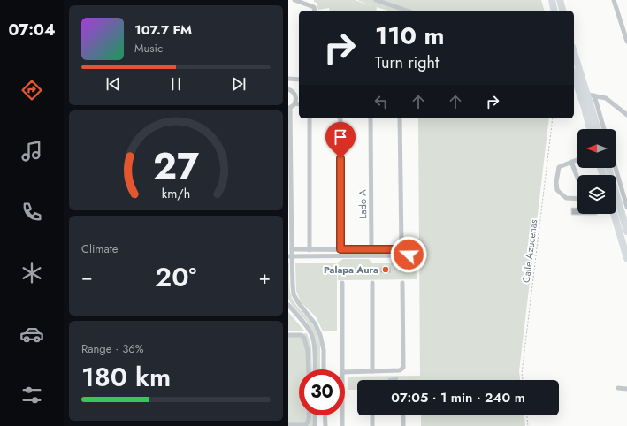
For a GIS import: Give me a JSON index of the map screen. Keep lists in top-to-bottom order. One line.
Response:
{"streets":{"street":["Lado A"],"path":["Calle Azucenas"]},"places":["Palapa Aura"],"north":"left","page":{"tabs":"07:04","turn":["110 m","Turn right"],"song":["107.7 FM","Music"],"tile":["Climate",["Range · 36%","180 km"]],"heat":["−","20°","+"],"limit":"30","trip":"07:05 · 1 min · 240 m","gauge":["27","km/h"]}}
